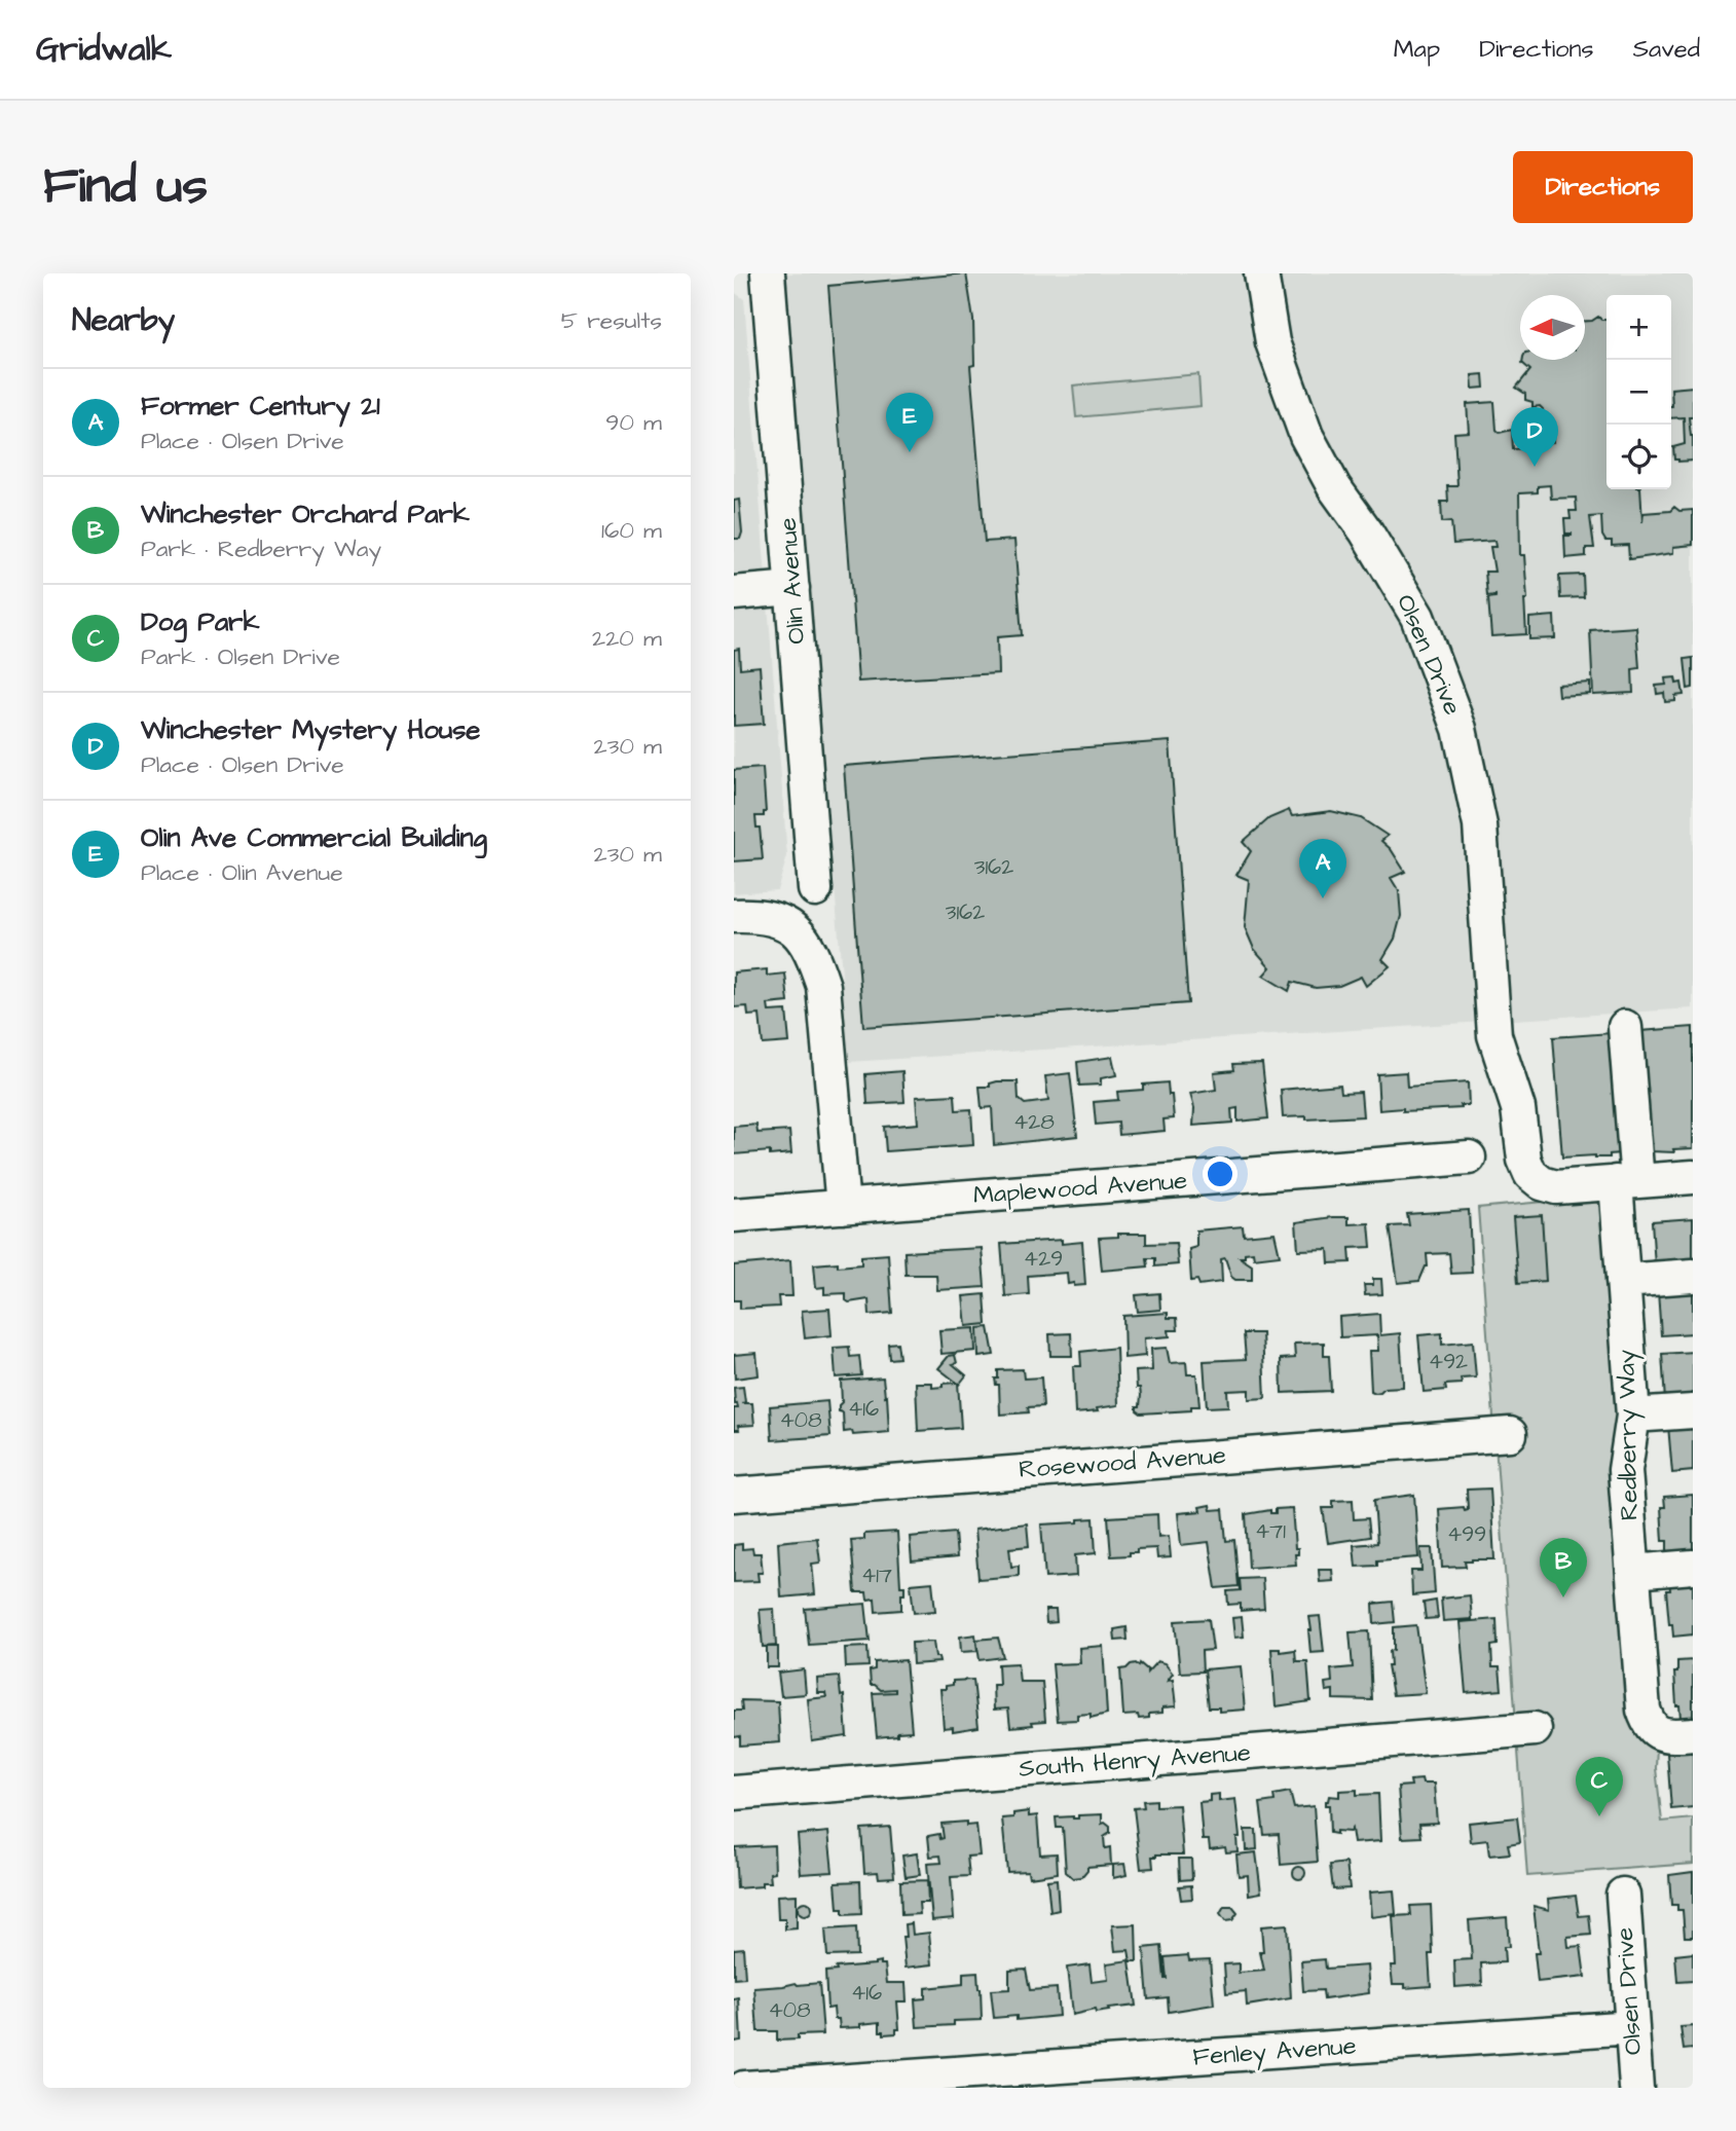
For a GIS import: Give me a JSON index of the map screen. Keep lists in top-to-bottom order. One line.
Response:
{"streets":{"street":["Olin Avenue","Olsen Drive","Maplewood Avenue","Redberry Way","Rosewood Avenue","South Henry Avenue","Fenley Avenue"]},"crossings":[["Olsen Drive","Redberry Way"],["Olsen Drive","Fenley Avenue"]],"house_numbers":["3162","3162","428","429","492","416","408","471","499","417","416","408"],"north":"left","page":{"header":"Gridwalk","nav":["Map","Directions","Saved"],"buttons":"Directions","title":"Find us","heading":["Nearby","5 results"],"map_buttons":["+","−"],"list":[{"mark":"A","name":"Former Century 21","note":"Place · Olsen Drive","value":"90 m"},{"mark":"B","name":"Winchester Orchard Park","note":"Park · Redberry Way","value":"160 m"},{"mark":"C","name":"Dog Park","note":"Park · Olsen Drive","value":"220 m"},{"mark":"D","name":"Winchester Mystery House","note":"Place · Olsen Drive","value":"230 m"},{"mark":"E","name":"Olin Ave Commercial Building","note":"Place · Olin Avenue","value":"230 m"}],"pins":["E","D","A","B","C"]}}
